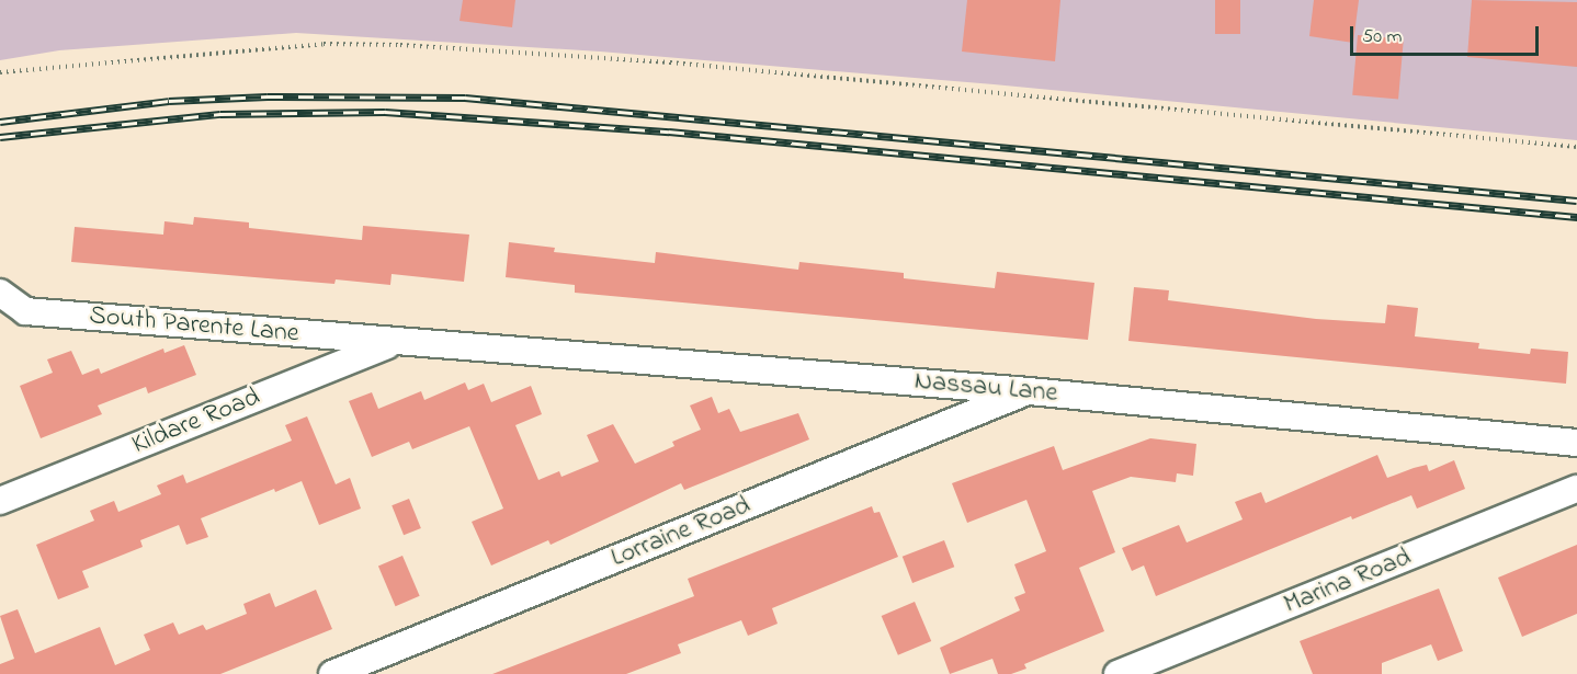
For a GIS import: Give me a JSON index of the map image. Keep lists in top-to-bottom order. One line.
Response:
{"streets":{"street":["South Parente Lane","Nassau Lane","Kildare Road","Lorraine Road","Marina Road"]},"crossings":[["South Parente Lane","Nassau Lane"],["South Parente Lane","Kildare Road"],["Nassau Lane","Kildare Road"],["Nassau Lane","Lorraine Road"]],"scale_bar":"50 m"}
